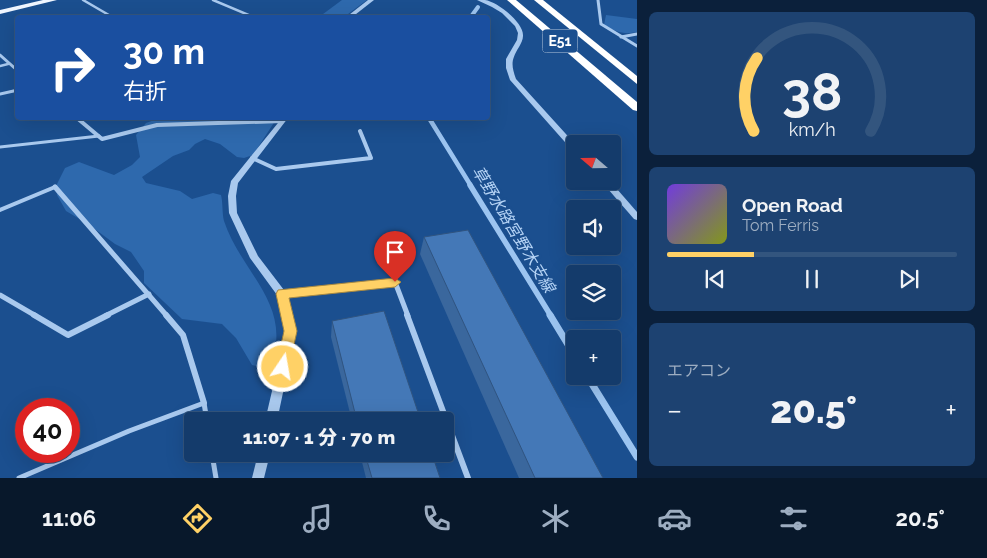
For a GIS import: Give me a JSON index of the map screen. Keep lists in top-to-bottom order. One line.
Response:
{"streets":{"highway":["E51"]},"water":["草野水路宮野木支線"],"north":"left","page":{"turn":["30 m","右折"],"map_buttons":"+","song":["Open Road","Tom Ferris"],"tile":"エアコン","heat":["−","20.5°","+"],"limit":"40","trip":"11:07 · 1 分 · 70 m","tabs":["11:06","20.5°"],"gauge":["38","km/h"]}}
